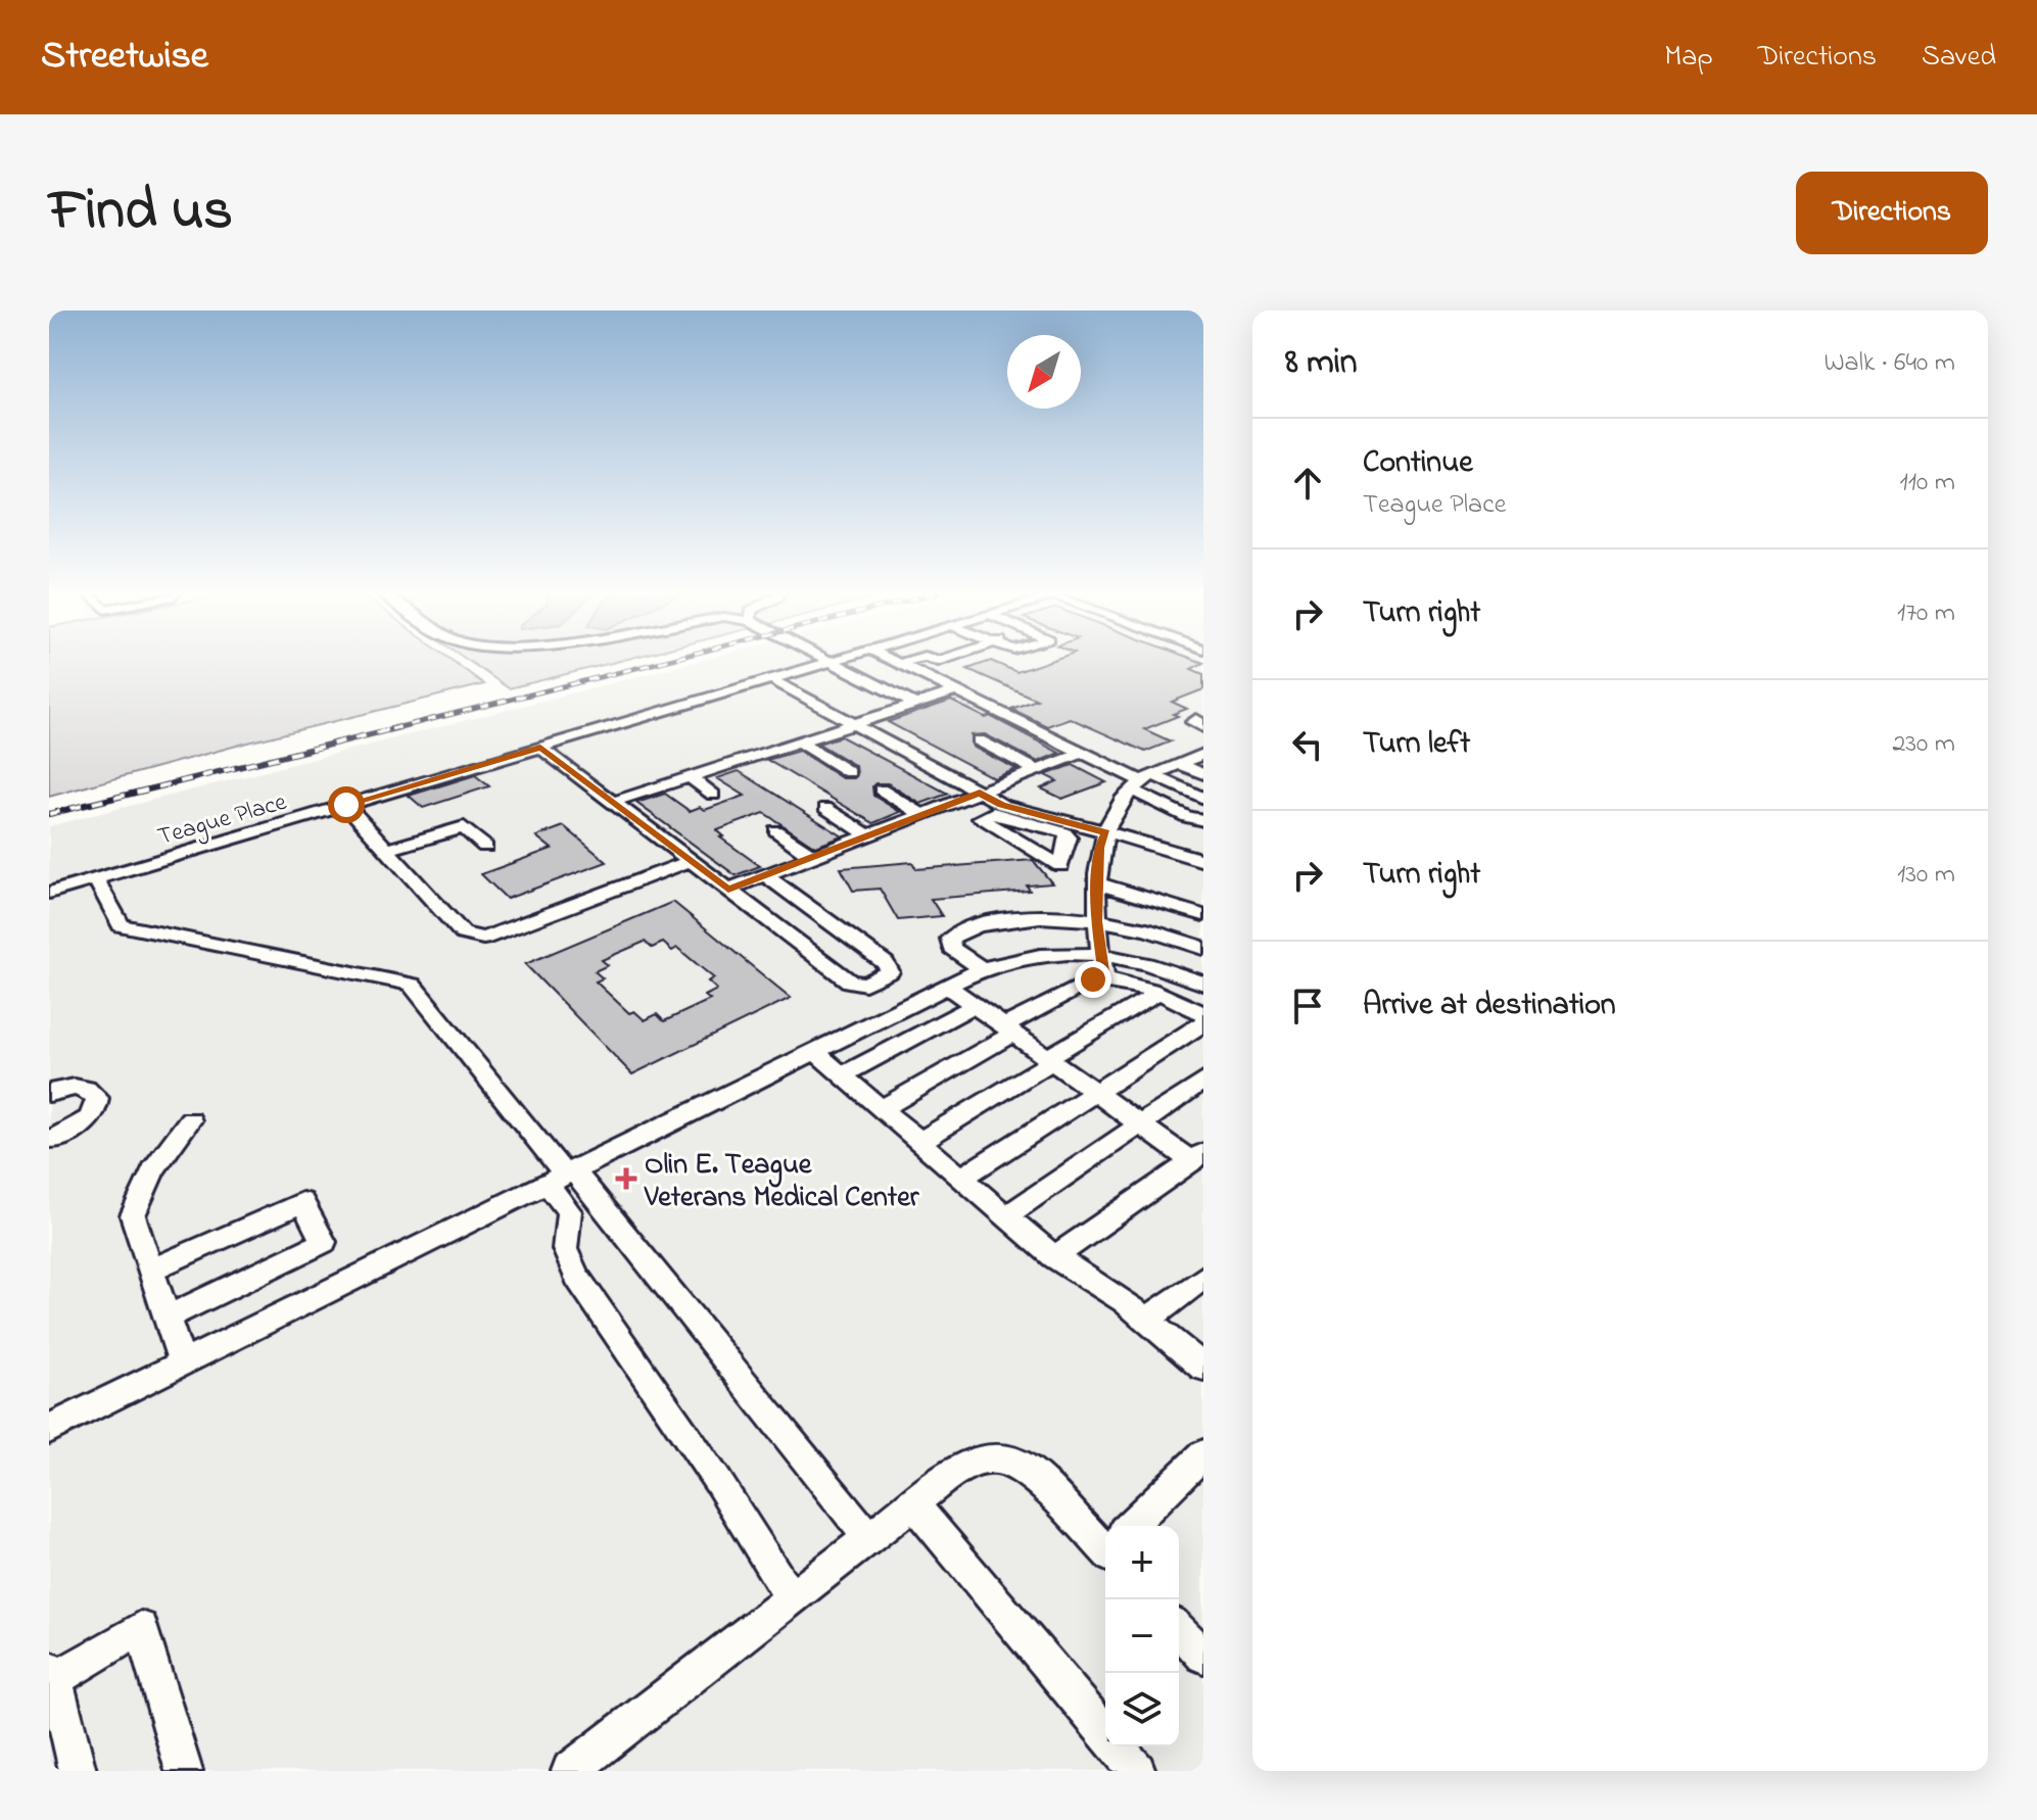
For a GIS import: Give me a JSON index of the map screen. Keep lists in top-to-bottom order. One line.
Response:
{"streets":{"lane":["Teague Place"]},"places":{"health":["Olin E. Teague Veterans Medical Center"]},"north":"bottom left","page":{"header":"Streetwise","nav":["Map","Directions","Saved"],"title":"Find us","buttons":"Directions","heading":["8 min","Walk · 640 m"],"list":[["Continue","Teague Place","110 m"],["Turn right","170 m"],["Turn left","230 m"],["Turn right","130 m"],"Arrive at destination"],"map_buttons":["+","−"]}}
